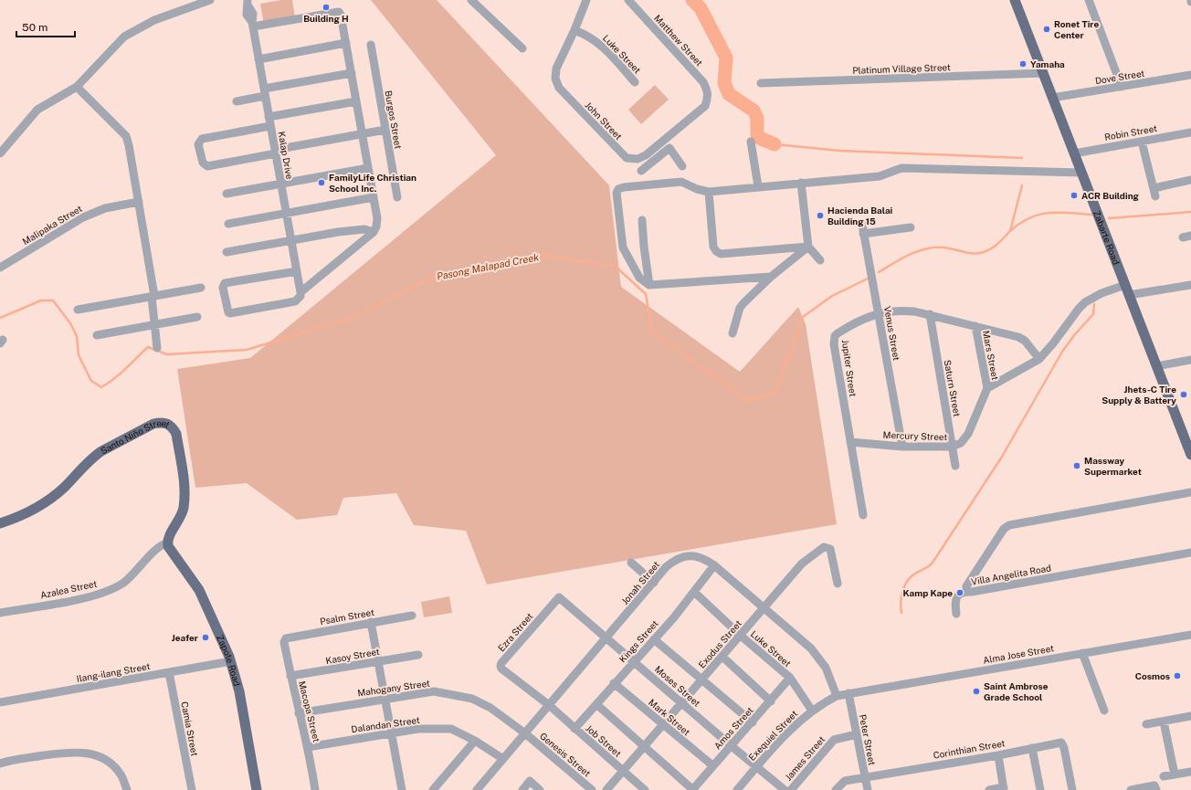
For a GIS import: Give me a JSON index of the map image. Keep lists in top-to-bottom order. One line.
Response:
{"streets":{"main road":["Zabarte Road","Santo Niño Street","Zapote Road"],"street":["Matthew Street","Luke Street","Platinum Village Street","Dove Street","Burgos Street","John Street","Robin Street","Kalap Drive","Malipaka Street","Venus Street","Mars Street","Jupiter Street","Saturn Street","Mercury Street","Villa Angelita Road","Jonah Street","Azalea Street","Psalm Street","Ezra Street","Kings Street","Exodus Street","Alma Jose Street","Kasoy Street","Ilang-ilang Street","Moses Street","Mahogany Street","Macopa Street","Mark Street","Dalandan Street","Amos Street","Camia Street","Exequiel Street","Peter Street","Job Street","Corinthian Street","Genesis Street","James Street"]},"crossings":[["Matthew Street","John Street"],["Luke Street","John Street"],["Luke Street","Kings Street"],["Luke Street","Exodus Street"],["Luke Street","Amos Street"],["Luke Street","Exequiel Street"],["Platinum Village Street","Zabarte Road"],["Dove Street","Zabarte Road"],["Robin Street","Zabarte Road"],["Venus Street","Jupiter Street"],["Venus Street","Mercury Street"],["Mars Street","Jupiter Street"],["Mars Street","Mercury Street"],["Jupiter Street","Saturn Street"],["Jupiter Street","Mercury Street"],["Saturn Street","Mercury Street"],["Santo Niño Street","Azalea Street"],["Santo Niño Street","Zapote Road"],["Jonah Street","Ezra Street"],["Jonah Street","Kings Street"],["Jonah Street","Exodus Street"],["Jonah Street","Moses Street"],["Jonah Street","Mahogany Street"],["Jonah Street","Dalandan Street"],["Jonah Street","Exequiel Street"],["Jonah Street","Job Street"],["Jonah Street","Genesis Street"],["Azalea Street","Zapote Road"],["Psalm Street","Macopa Street"],["Ezra Street","Moses Street"],["Ezra Street","Job Street"],["Kings Street","Moses Street"],["Kings Street","Mark Street"],["Kings Street","Job Street"],["Exodus Street","Moses Street"],["Exodus Street","Mark Street"],["Exodus Street","Job Street"],["Alma Jose Street","Exequiel Street"],["Alma Jose Street","Peter Street"],["Kasoy Street","Macopa Street"],["Zapote Road","Ilang-ilang Street"],["Ilang-ilang Street","Camia Street"],["Moses Street","Amos Street"],["Moses Street","Exequiel Street"],["Mahogany Street","Macopa Street"],["Mahogany Street","Genesis Street"],["Macopa Street","Dalandan Street"],["Mark Street","Amos Street"],["Exequiel Street","Peter Street"],["Peter Street","Corinthian Street"],["Peter Street","James Street"]],"water":["Pasong Malapad Creek"],"places":["Building H","Ronet Tire Center","Yamaha","FamilyLife Christian School Inc.","ACR Building","Hacienda Balai Building 15","Jhets-C Tire Supply & Battery","Massway Supermarket","Kamp Kape","Jeafer","Cosmos","Saint Ambrose Grade School"],"scale_bar":"50 m"}
